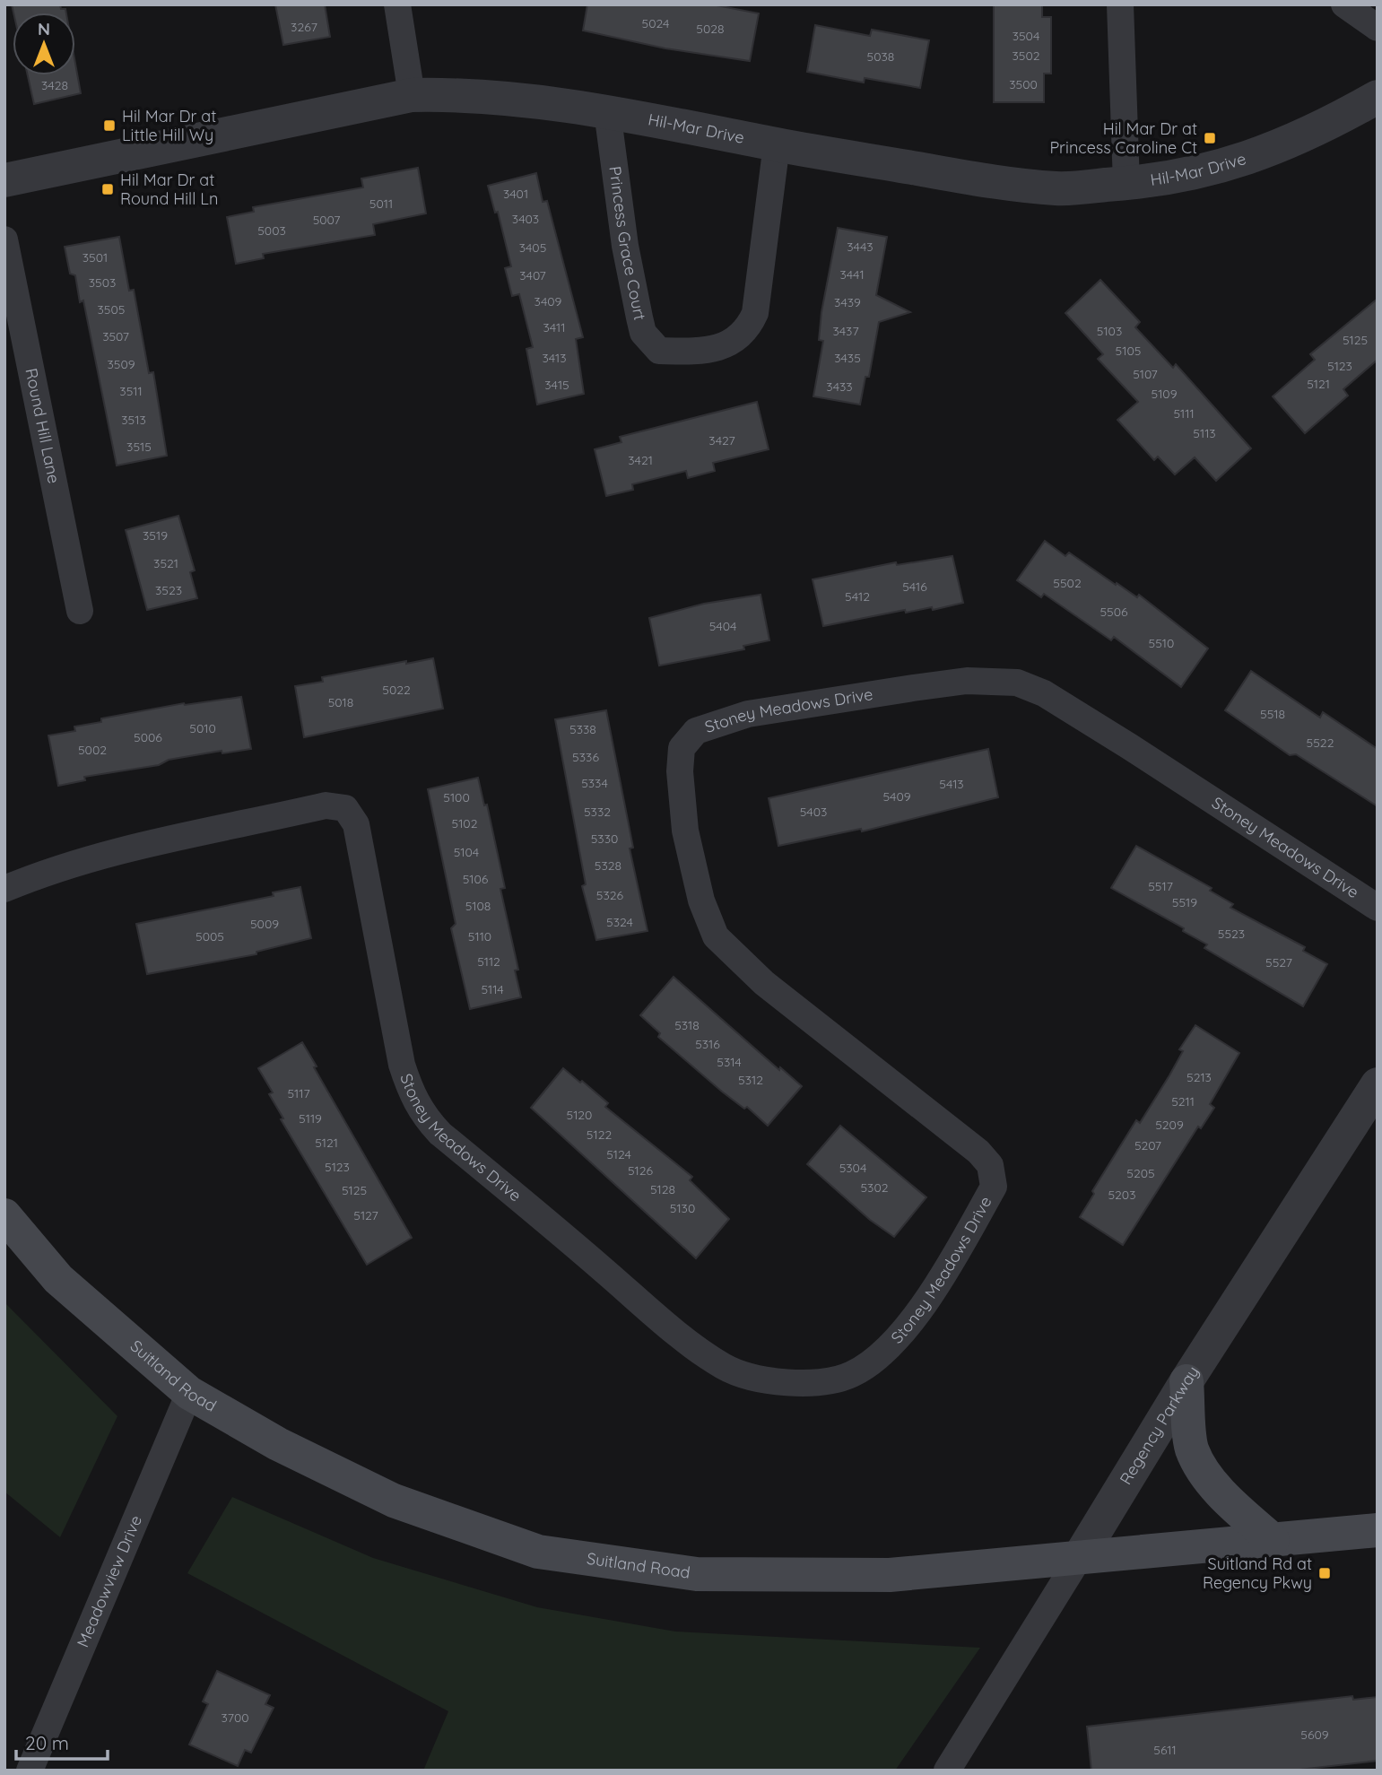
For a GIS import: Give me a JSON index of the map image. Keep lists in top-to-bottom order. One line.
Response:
{"streets":{"main road":["Suitland Road"],"street":["Hil-Mar Drive","Princess Grace Court","Round Hill Lane","Stoney Meadows Drive","Regency Parkway","Meadowview Drive"]},"crossings":[["Hil-Mar Drive","Princess Grace Court"],["Suitland Road","Regency Parkway"],["Suitland Road","Meadowview Drive"]],"places":{"transit":["Hil Mar Dr at Little Hill Wy","Hil Mar Dr at Princess Caroline Ct","Hil Mar Dr at Round Hill Ln","Suitland Rd at Regency Pkwy"]},"house_numbers":["5024","3267","5028","3504","3502","5038","3500","3428","3401","5011","3403","5007","5003","3443","3405","3501","3441","3407","3503","3409","3439","3505","3411","3437","5103","3507","5125","5105","3413","3435","3509","5123","5107","5121","3415","3433","3511","5109","5111","3513","5113","3427","3515","3421","3519","3521","5502","5416","3523","5412","5506","5404","5510","5022","5018","5518","5010","5338","5006","5522","5002","5336","5334","5413","5409","5100","5332","5403","5102","5330","5104","5328","5106","5517","5326","5519","5108","5324","5009","5523","5005","5110","5112","5527","5114","5318","5316","5314","5213","5312","5117","5211","5120","5119","5209","5122","5121","5207","5124","5123","5304","5126","5205","5302","5128","5125","5203","5130","5127","3700","5609","5611"],"scale_bar":"20 m","north":"top"}
